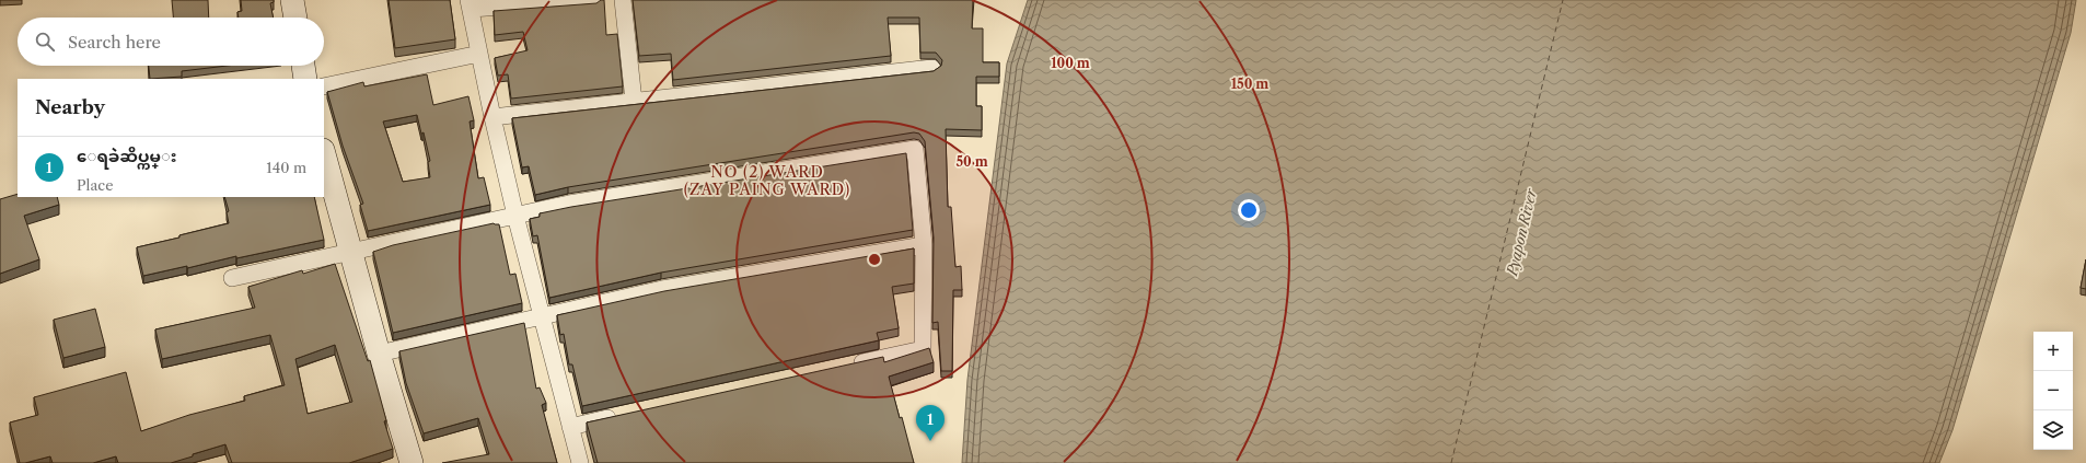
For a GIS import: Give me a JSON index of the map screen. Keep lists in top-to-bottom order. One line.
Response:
{"districts":["NO (2) WARD (ZAY PAING WARD)"],"water":["Pyapon River"],"page":{"search":"Search here","heading":"Nearby","list":[{"mark":"1","name":"ေရခဲဆိပ္ကမ္း","note":"Place","value":"140 m"}],"map_buttons":["+","−"],"pins":"1"},"rings":["100 m","150 m","50 m"]}
